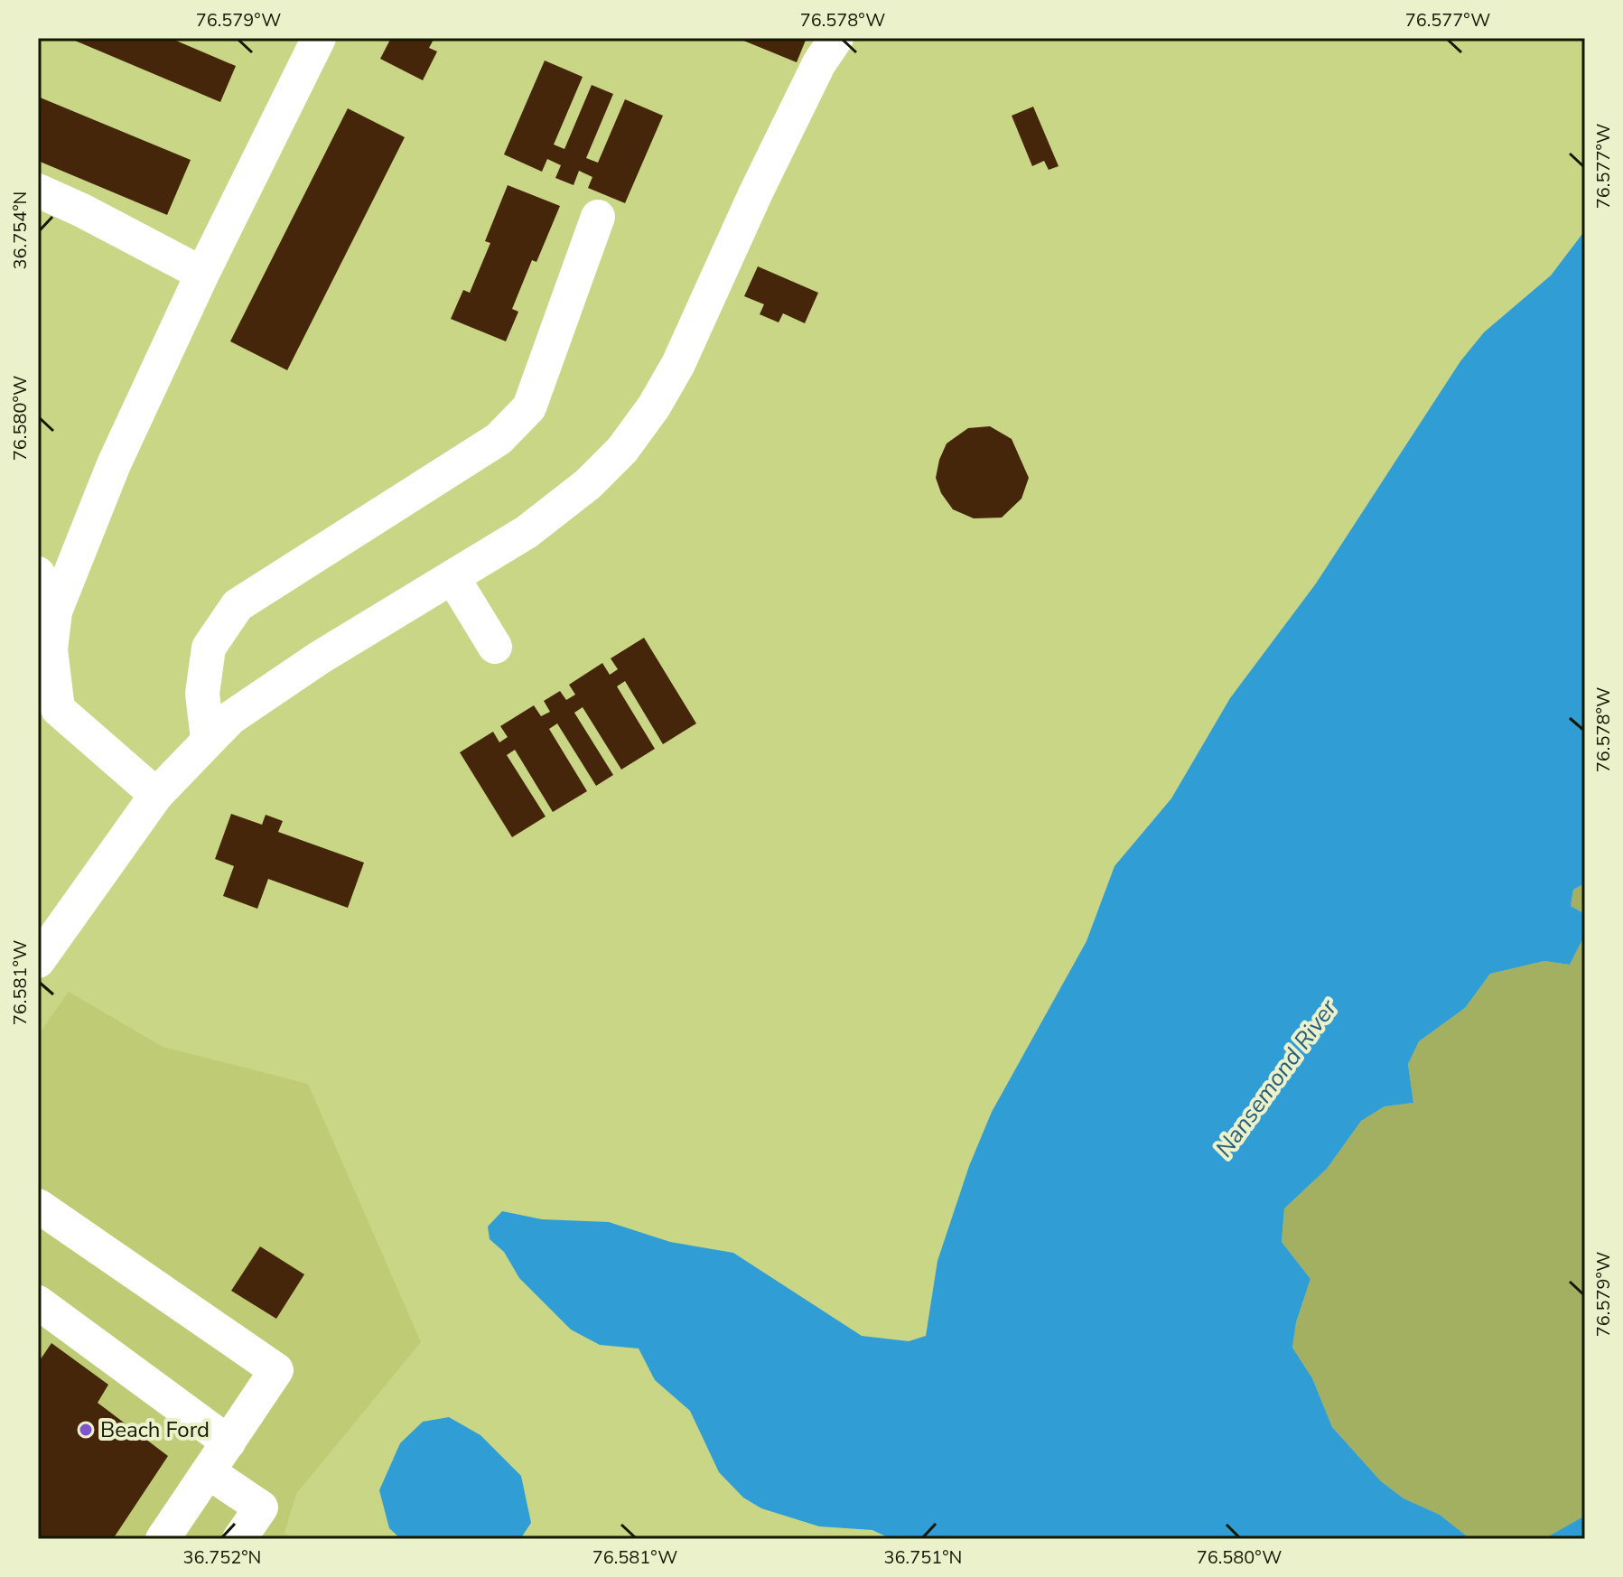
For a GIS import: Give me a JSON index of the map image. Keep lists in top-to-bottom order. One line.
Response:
{"water":["Nansemond River"],"places":["Beach Ford"],"coordinates":["76.579°W","76.578°W","76.577°W","36.754°N","76.580°W","76.581°W","36.752°N","36.751°N"]}
